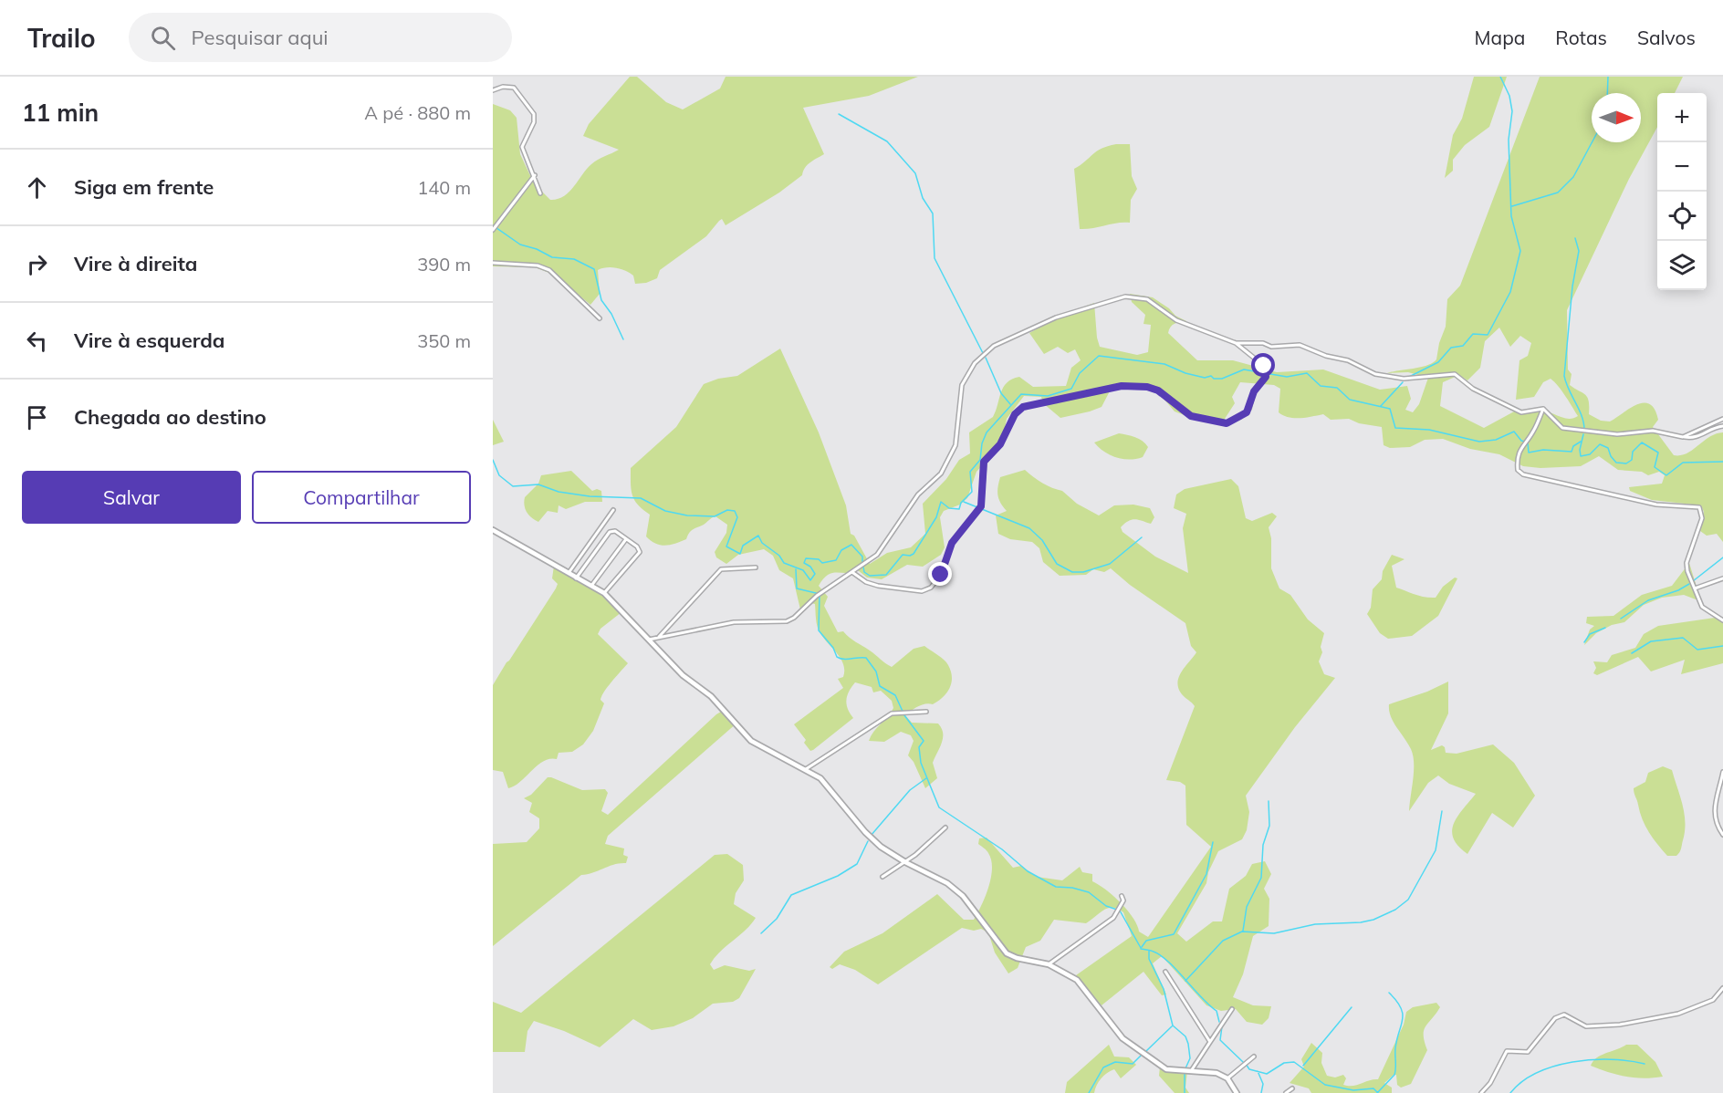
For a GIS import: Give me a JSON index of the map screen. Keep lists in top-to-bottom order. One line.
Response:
{"north":"right","page":{"header":"Trailo","search":"Pesquisar aqui","nav":["Mapa","Rotas","Salvos"],"heading":["11 min","A pé · 880 m"],"map_buttons":["+","−"],"list":[["Siga em frente","140 m"],["Vire à direita","390 m"],["Vire à esquerda","350 m"],"Chegada ao destino"],"buttons":["Salvar","Compartilhar"]}}
